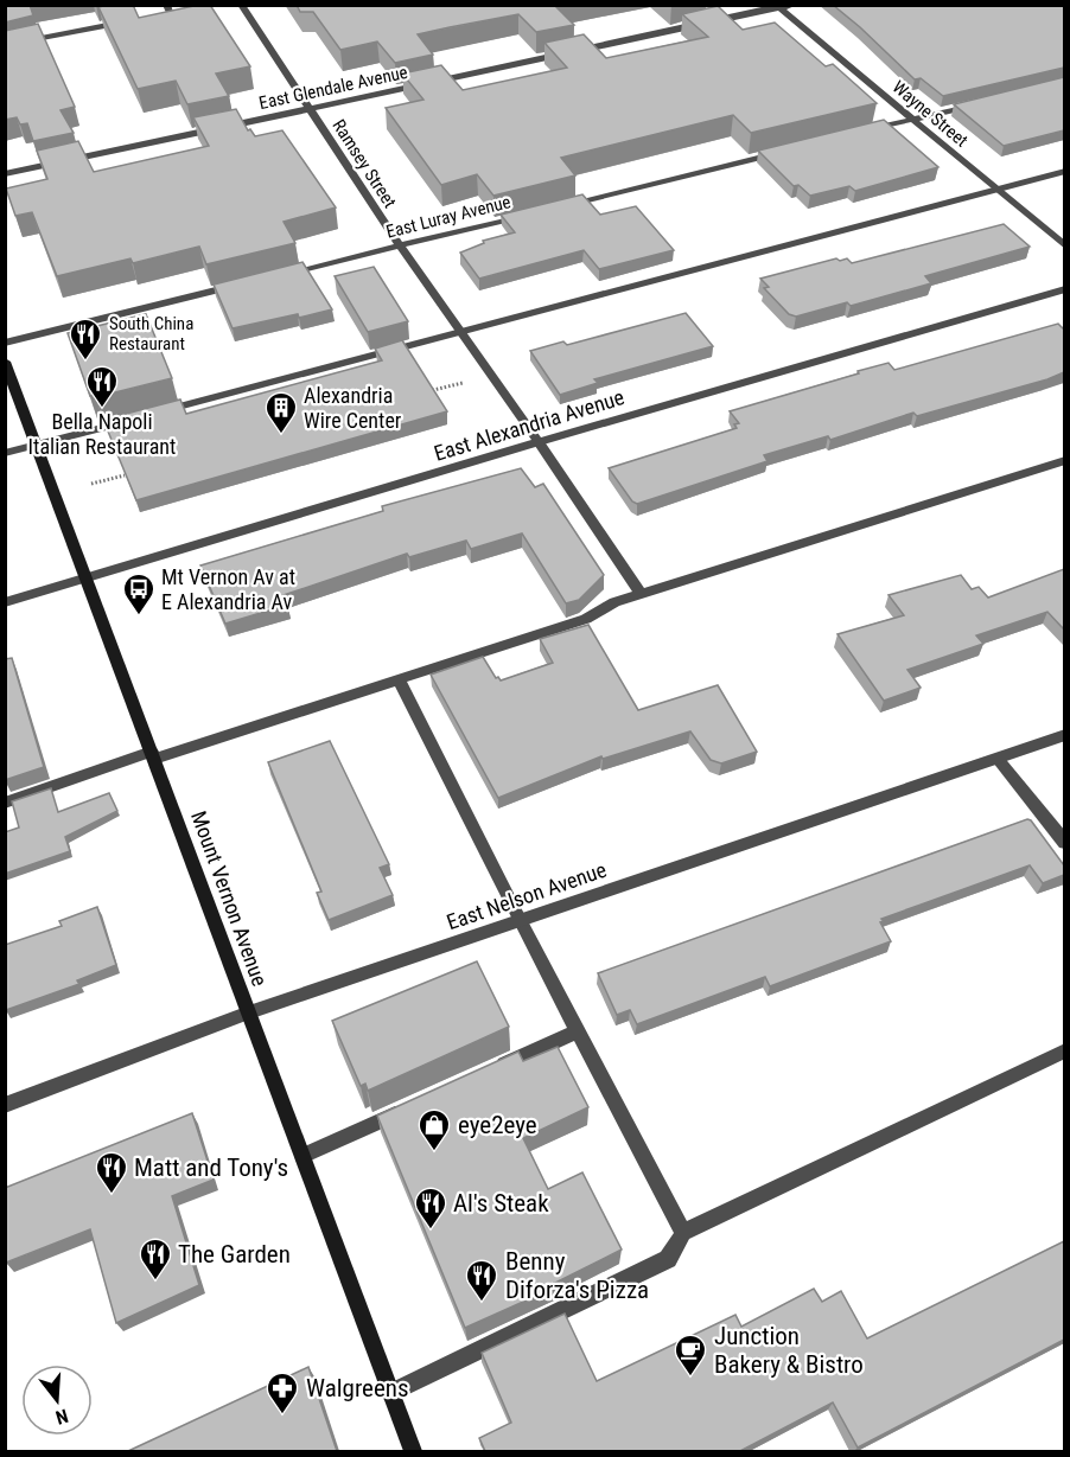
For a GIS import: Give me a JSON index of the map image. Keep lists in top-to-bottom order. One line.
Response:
{"streets":{"main road":["Mount Vernon Avenue"],"street":["East Glendale Avenue","Wayne Street","Ramsey Street","East Luray Avenue","East Alexandria Avenue","East Nelson Avenue"]},"crossings":[["East Glendale Avenue","Wayne Street"],["East Glendale Avenue","Ramsey Street"],["Ramsey Street","East Luray Avenue"],["Ramsey Street","East Alexandria Avenue"],["East Alexandria Avenue","Mount Vernon Avenue"],["East Nelson Avenue","Mount Vernon Avenue"]],"places":{"restaurant":["South China Restaurant","Bella Napoli Italian Restaurant","Matt and Tony's","Al's Steak","The Garden","Benny Diforza's Pizza"],"building":["Alexandria Wire Center"],"bus stop":["Mt Vernon Av at E Alexandria Av"],"shop":["eye2eye"],"cafe":["Junction Bakery & Bistro"],"pharmacy":["Walgreens"]},"north":"bottom"}
